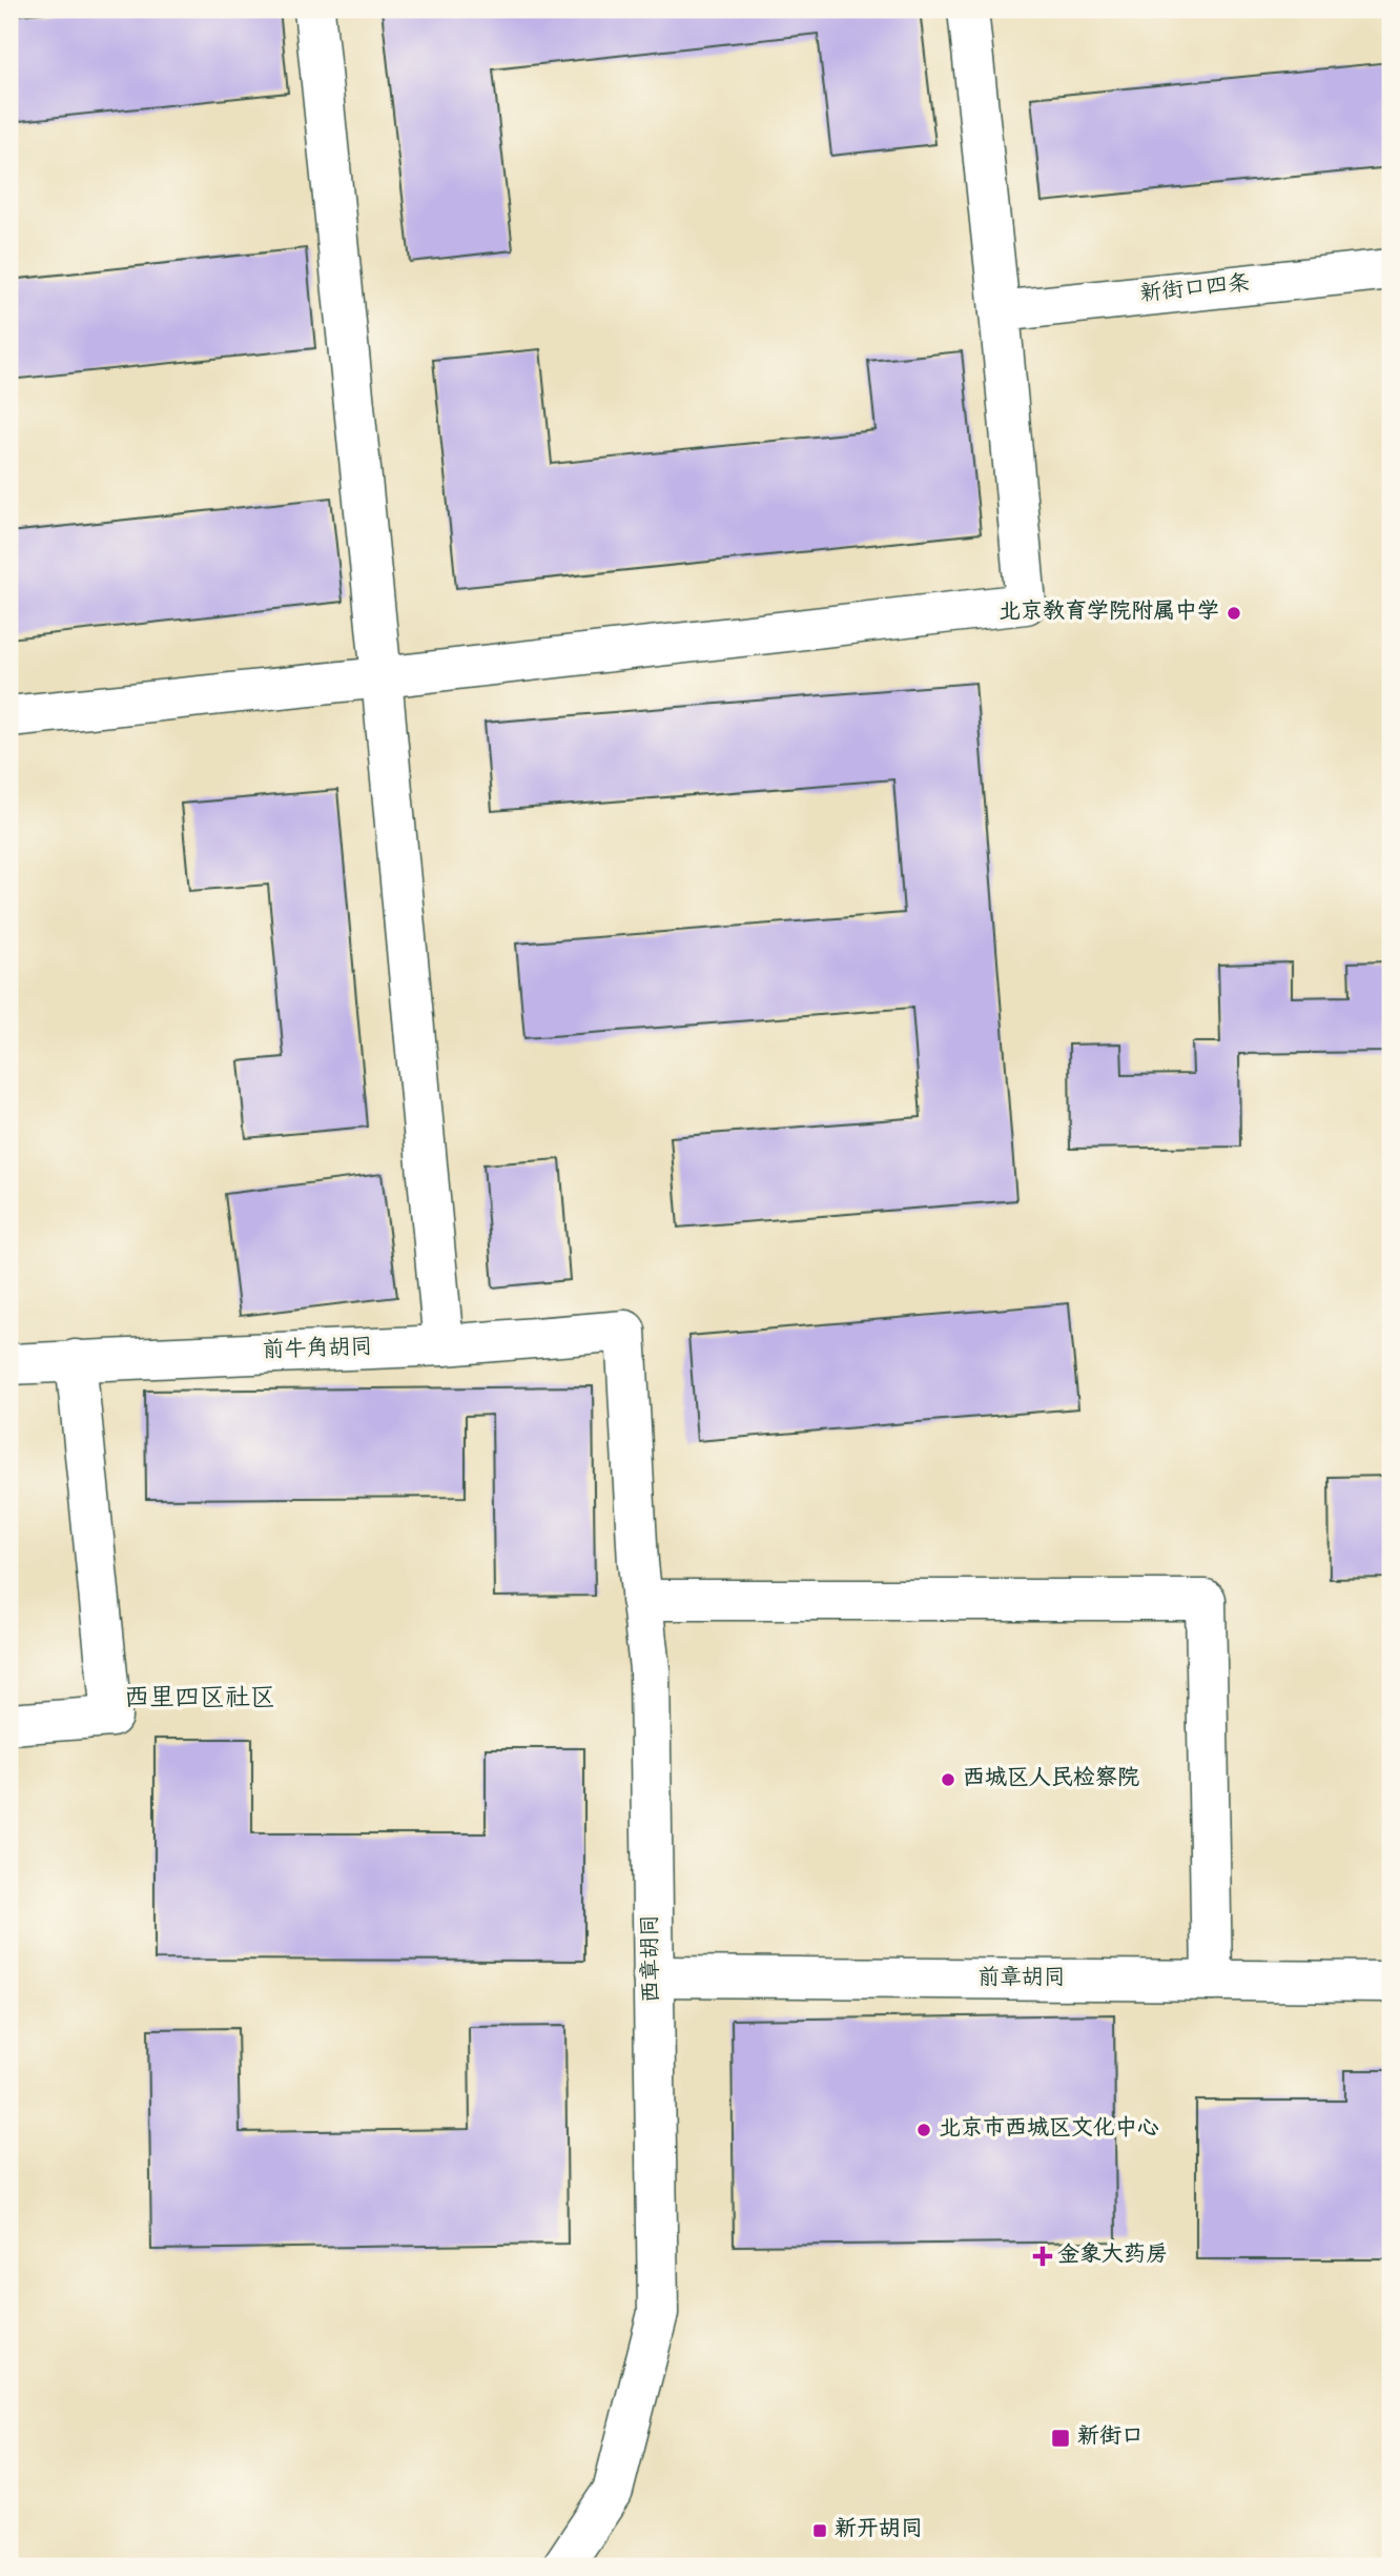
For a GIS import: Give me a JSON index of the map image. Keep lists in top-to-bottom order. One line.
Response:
{"streets":{"street":["新街口四条","前牛角胡同","西章胡同","前章胡同"]},"crossings":[["前牛角胡同","西章胡同"],["西章胡同","前章胡同"]],"districts":["西里四区社区"],"places":{"other":["北京教育学院附属中学","西城区人民检察院","北京市西城区文化中心"],"health":["金象大药房"],"transit":["新街口","新开胡同"]}}
